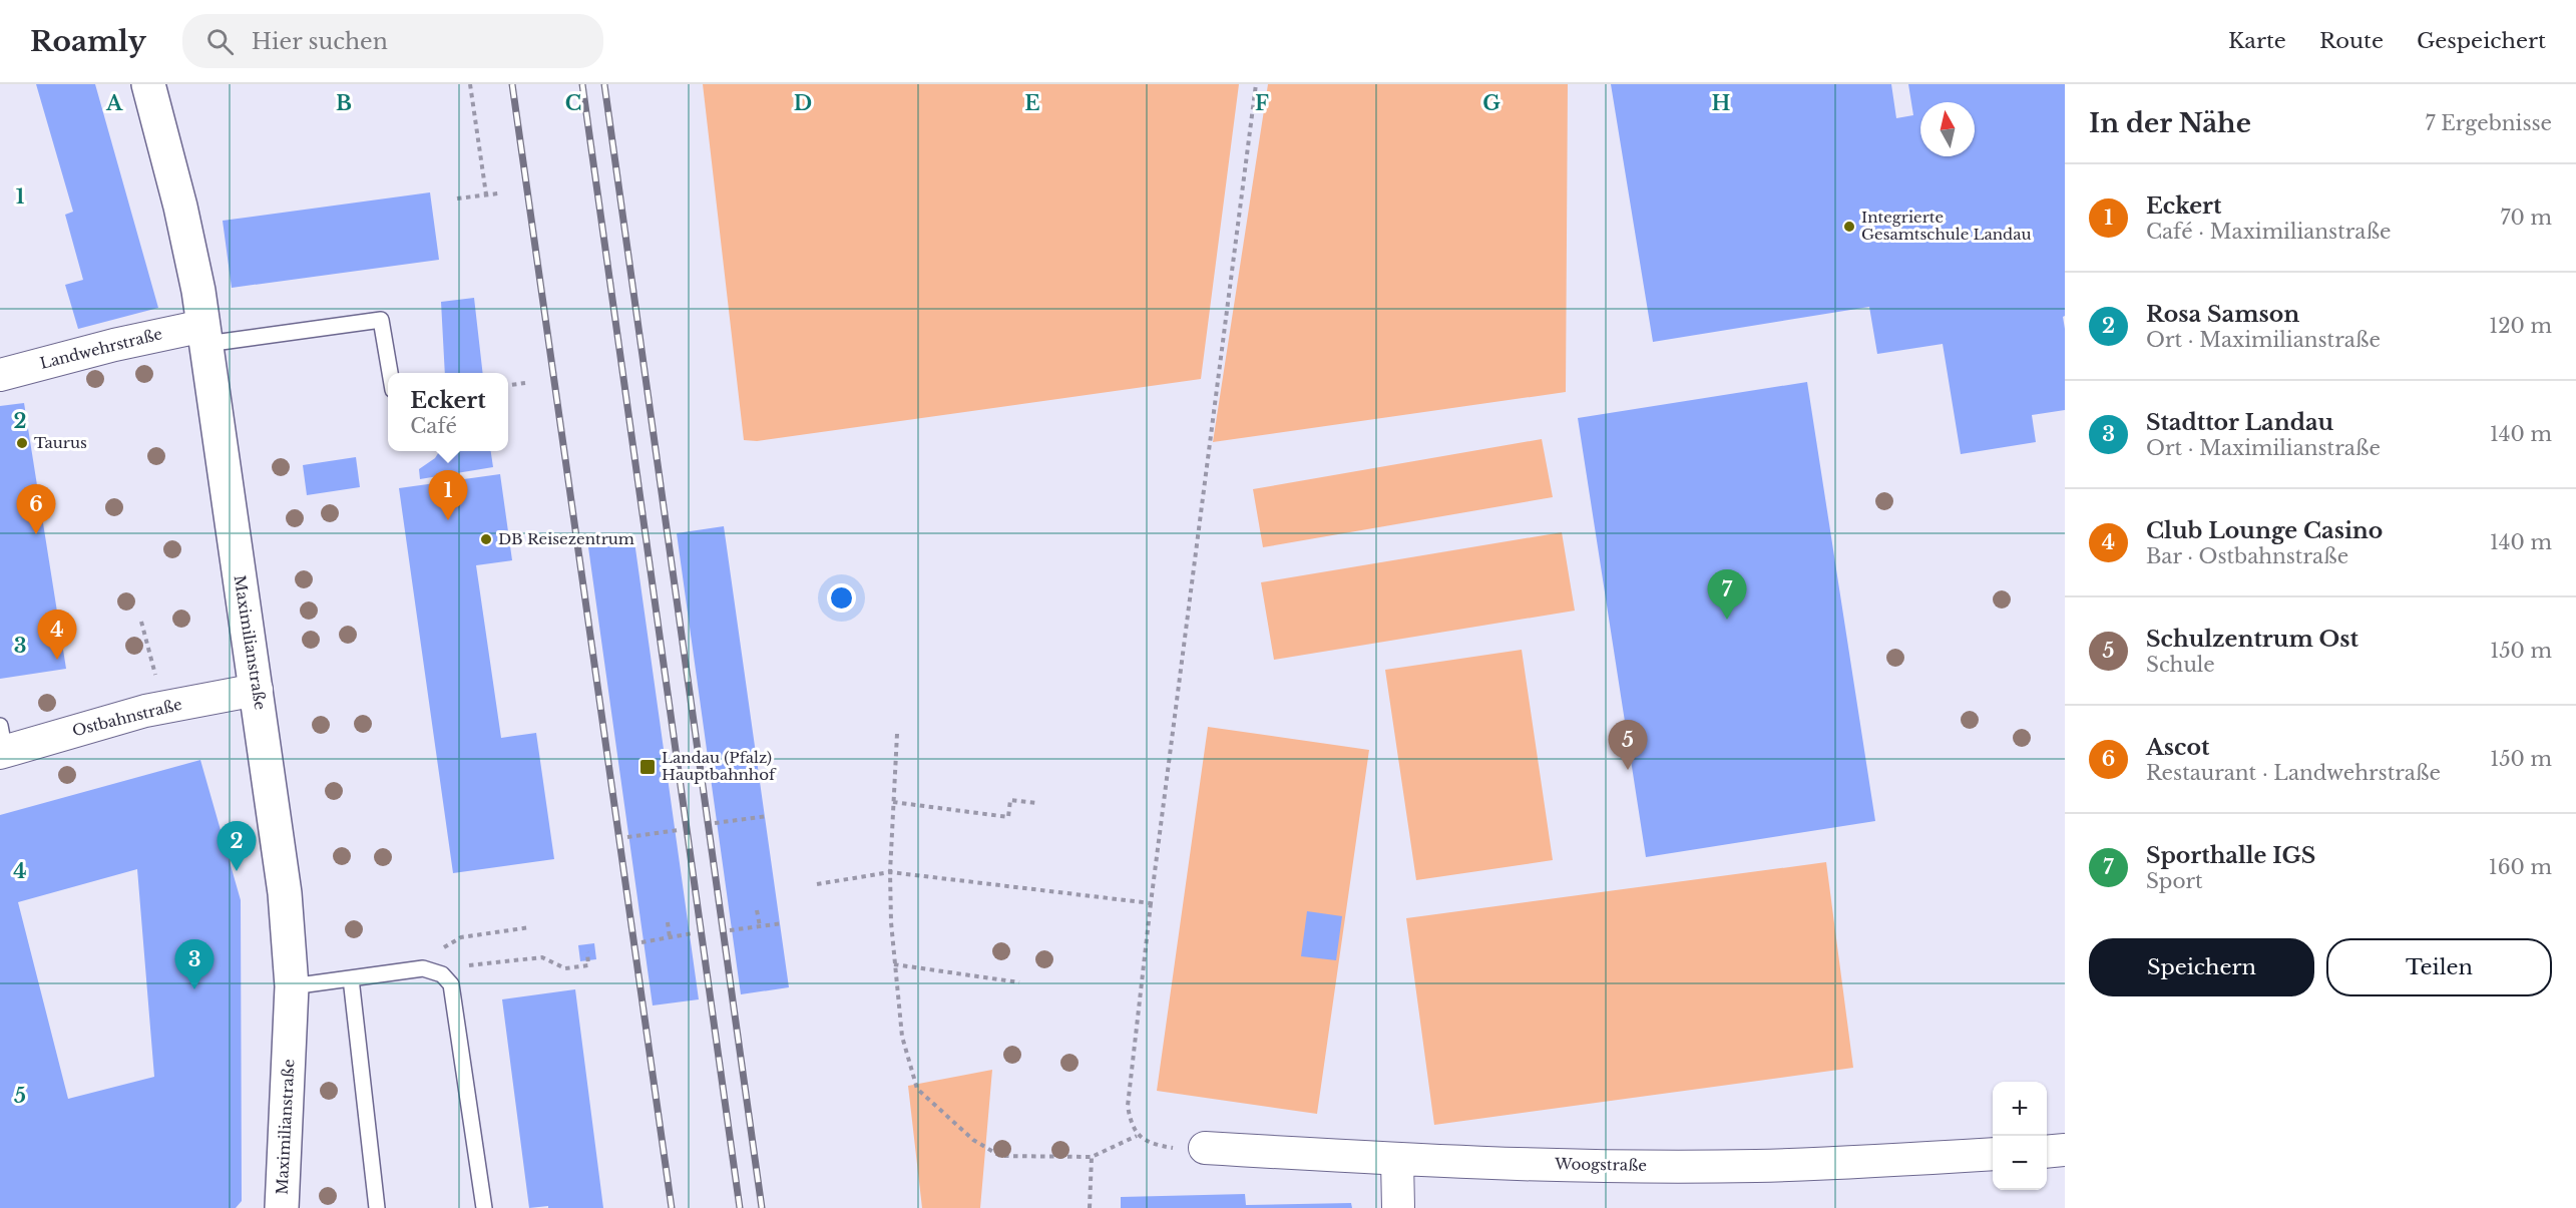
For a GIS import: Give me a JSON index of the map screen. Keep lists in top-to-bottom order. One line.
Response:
{"streets":{"street":["Landwehrstraße","Maximilianstraße","Ostbahnstraße","Woogstraße"]},"crossings":[["Landwehrstraße","Maximilianstraße"],["Maximilianstraße","Ostbahnstraße"]],"places":{"other":["Integrierte Gesamtschule Landau","Taurus","DB Reisezentrum"],"transit":["Landau (Pfalz) Hauptbahnhof"]},"north":"top","page":{"header":"Roamly","search":"Hier suchen","nav":["Karte","Route","Gespeichert"],"heading":["In der Nähe","7 Ergebnisse"],"list":[{"mark":"1","name":"Eckert","note":"Café · Maximilianstraße","value":"70 m"},{"mark":"2","name":"Rosa Samson","note":"Ort · Maximilianstraße","value":"120 m"},{"mark":"3","name":"Stadttor Landau","note":"Ort · Maximilianstraße","value":"140 m"},{"mark":"4","name":"Club Lounge Casino","note":"Bar · Ostbahnstraße","value":"140 m"},{"mark":"5","name":"Schulzentrum Ost","note":"Schule","value":"150 m"},{"mark":"6","name":"Ascot","note":"Restaurant · Landwehrstraße","value":"150 m"},{"mark":"7","name":"Sporthalle IGS","note":"Sport","value":"160 m"}],"popup":["Eckert","Café"],"pins":["1","6","7","4","5","2","3"],"buttons":["Speichern","Teilen"],"map_buttons":["+","−"]},"grid":{"columns":["A","B","C","D","E","F","G","H"],"rows":["1","2","3","4","5"]}}
